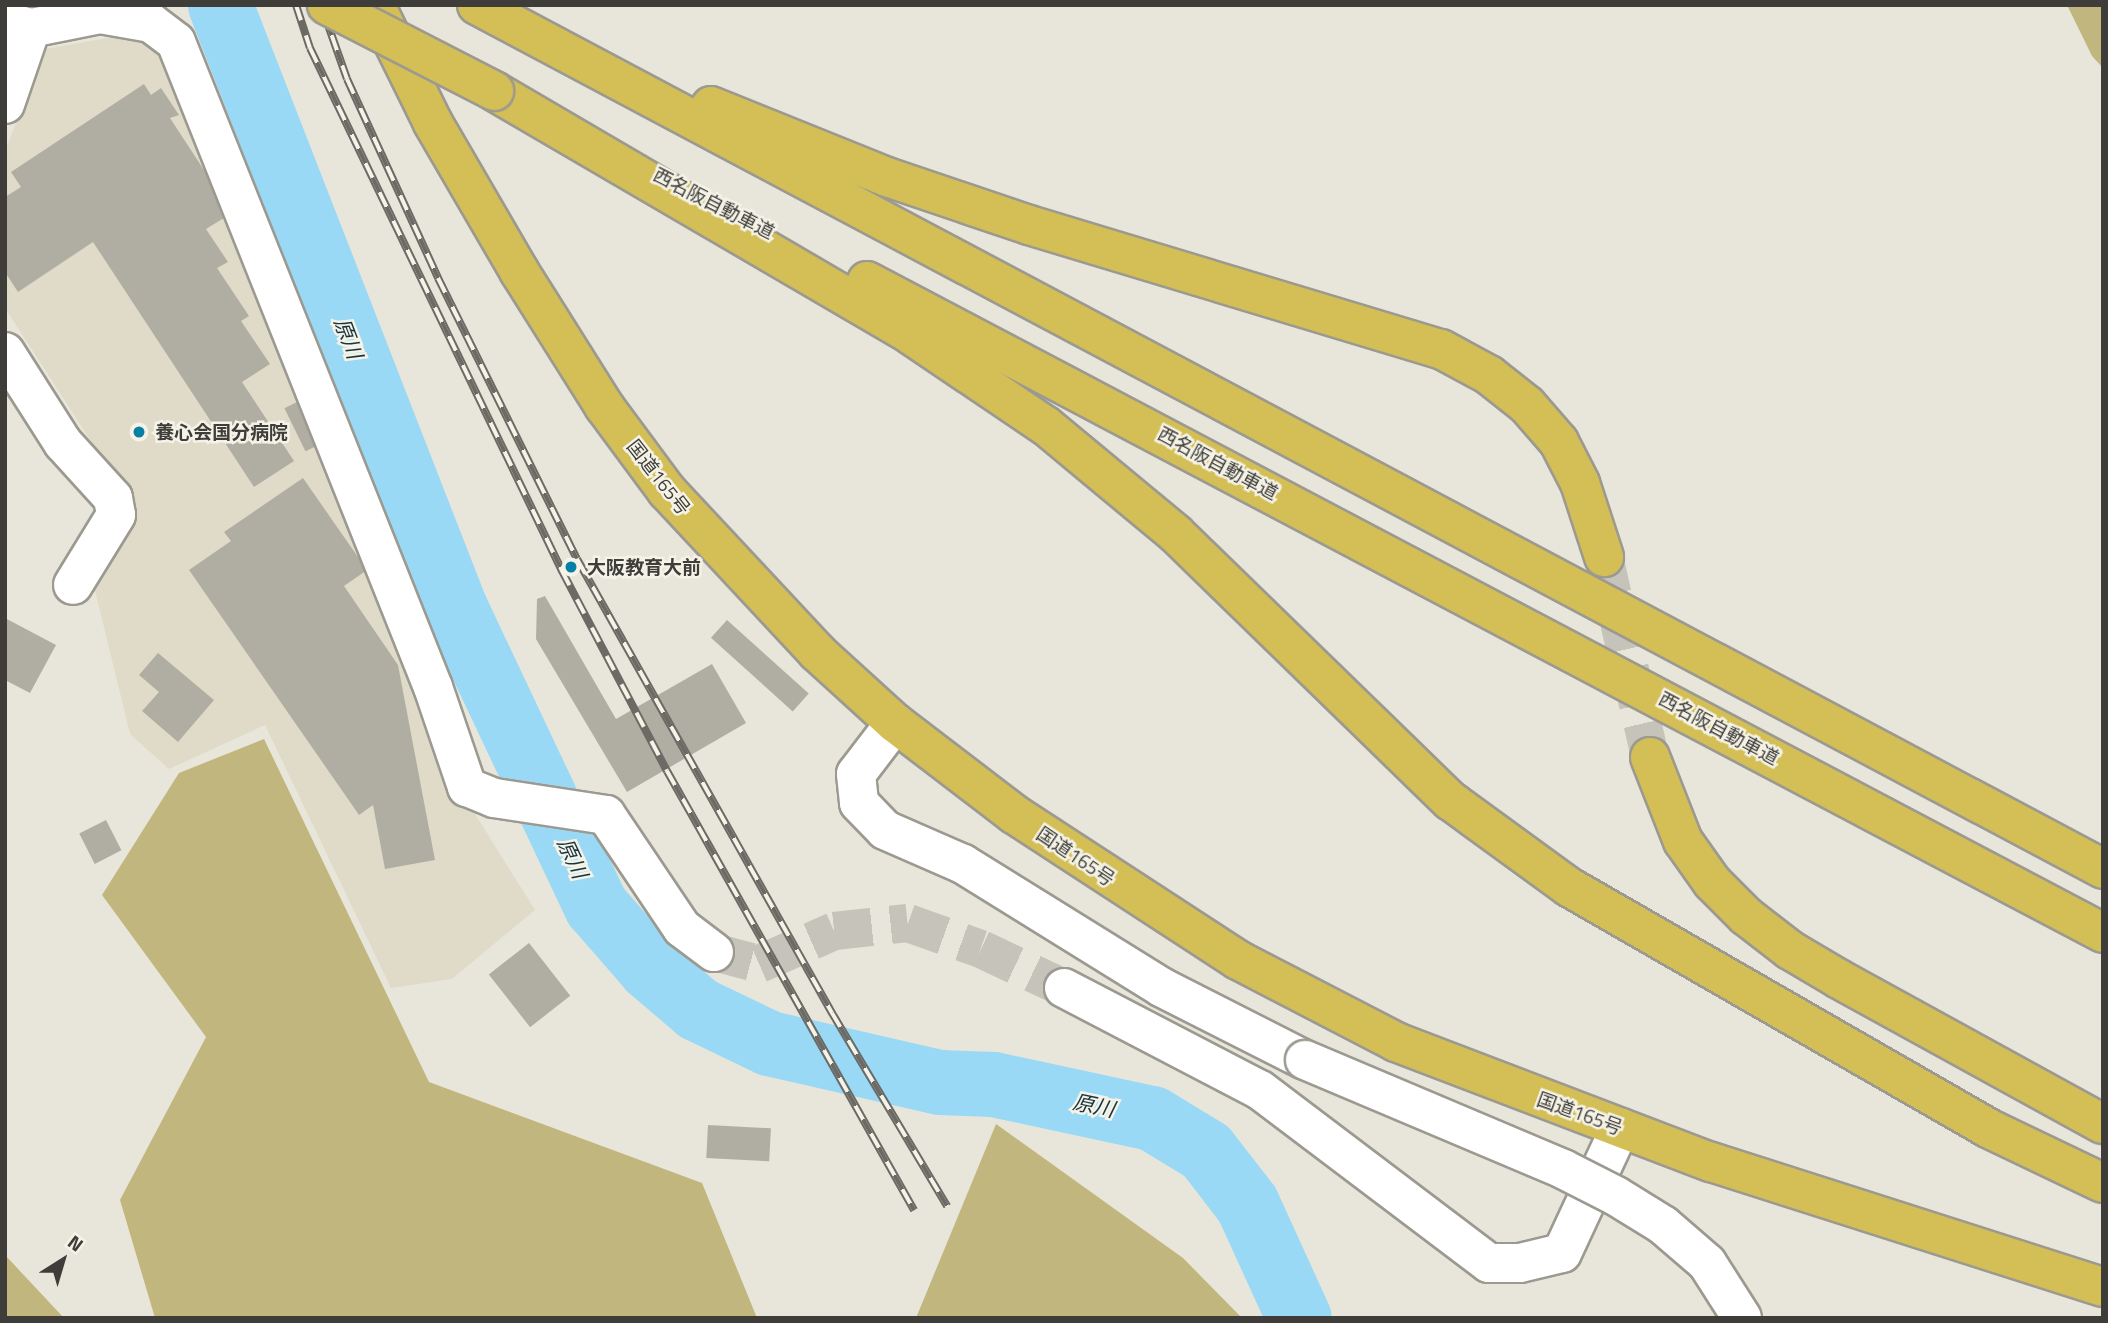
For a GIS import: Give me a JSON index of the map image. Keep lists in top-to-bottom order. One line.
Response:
{"streets":{"highway":["西名阪自動車道","国道165号"]},"water":["原川"],"places":["養心会国分病院","大阪教育大前"],"north":"top right"}
